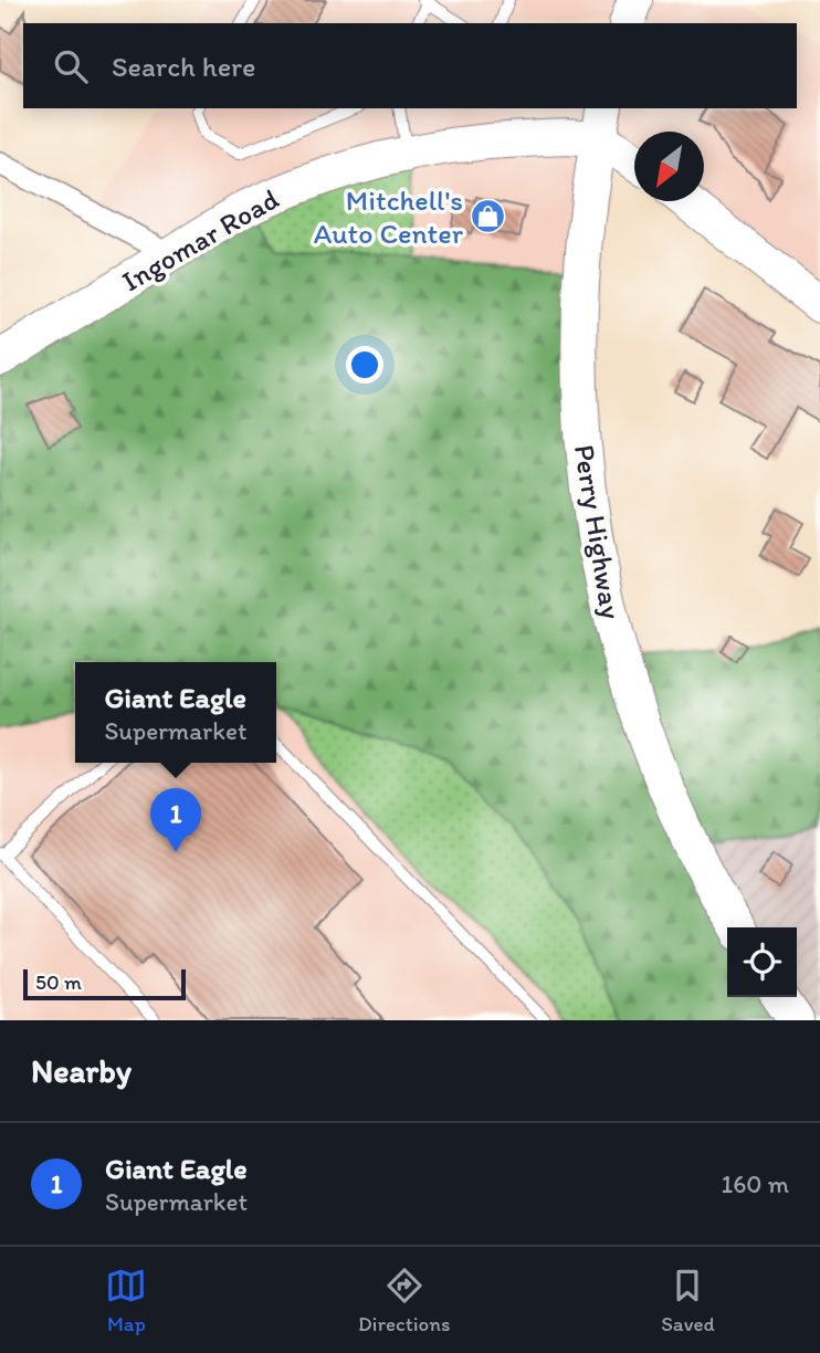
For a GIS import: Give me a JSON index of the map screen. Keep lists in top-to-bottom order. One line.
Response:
{"streets":{"main road":["Ingomar Road","Perry Highway"]},"crossings":[["Ingomar Road","Perry Highway"]],"places":{"shop":["Mitchell's Auto Center"]},"scale_bar":"50 m","north":"bottom left","page":{"search":"Search here","popup":["Giant Eagle","Supermarket"],"pins":"1","scale":"50 m","heading":"Nearby","list":[{"mark":"1","name":"Giant Eagle","note":"Supermarket","value":"160 m"}],"nav":["Map","Directions","Saved"]}}
